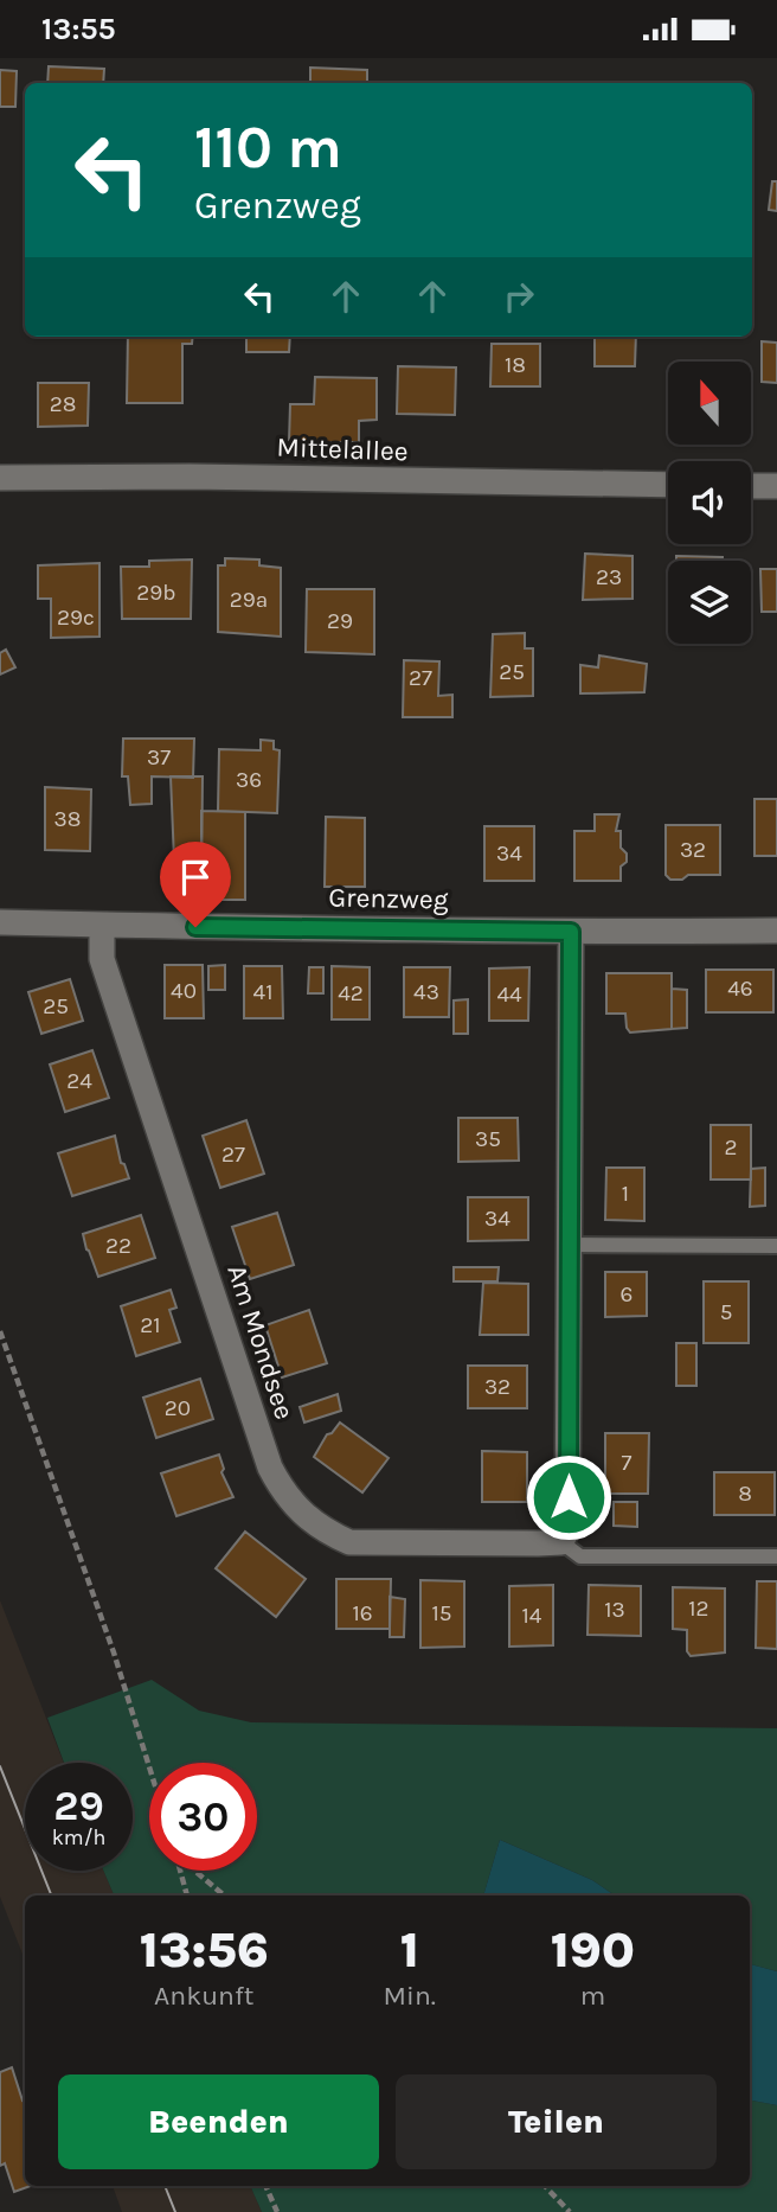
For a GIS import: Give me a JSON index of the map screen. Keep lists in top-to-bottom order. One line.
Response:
{"streets":{"street":["Mittelallee","Grenzweg","Am Mondsee"]},"crossings":[["Grenzweg","Am Mondsee"]],"house_numbers":["18","28","23","29b","29a","29c","29","25","27","37","36","38","32","34","46","40","41","43","42","44","25","24","35","2","27","1","34","22","6","5","21","32","20","7","8","12","13","16","15","14"],"north":"top","page":{"status":"13:55","turn":["110 m","Grenzweg"],"speed":"29 km/h","limit":"30","eta":["13:56","Ankunft","1","Min.","190","m"],"buttons":["Beenden","Teilen"]}}
